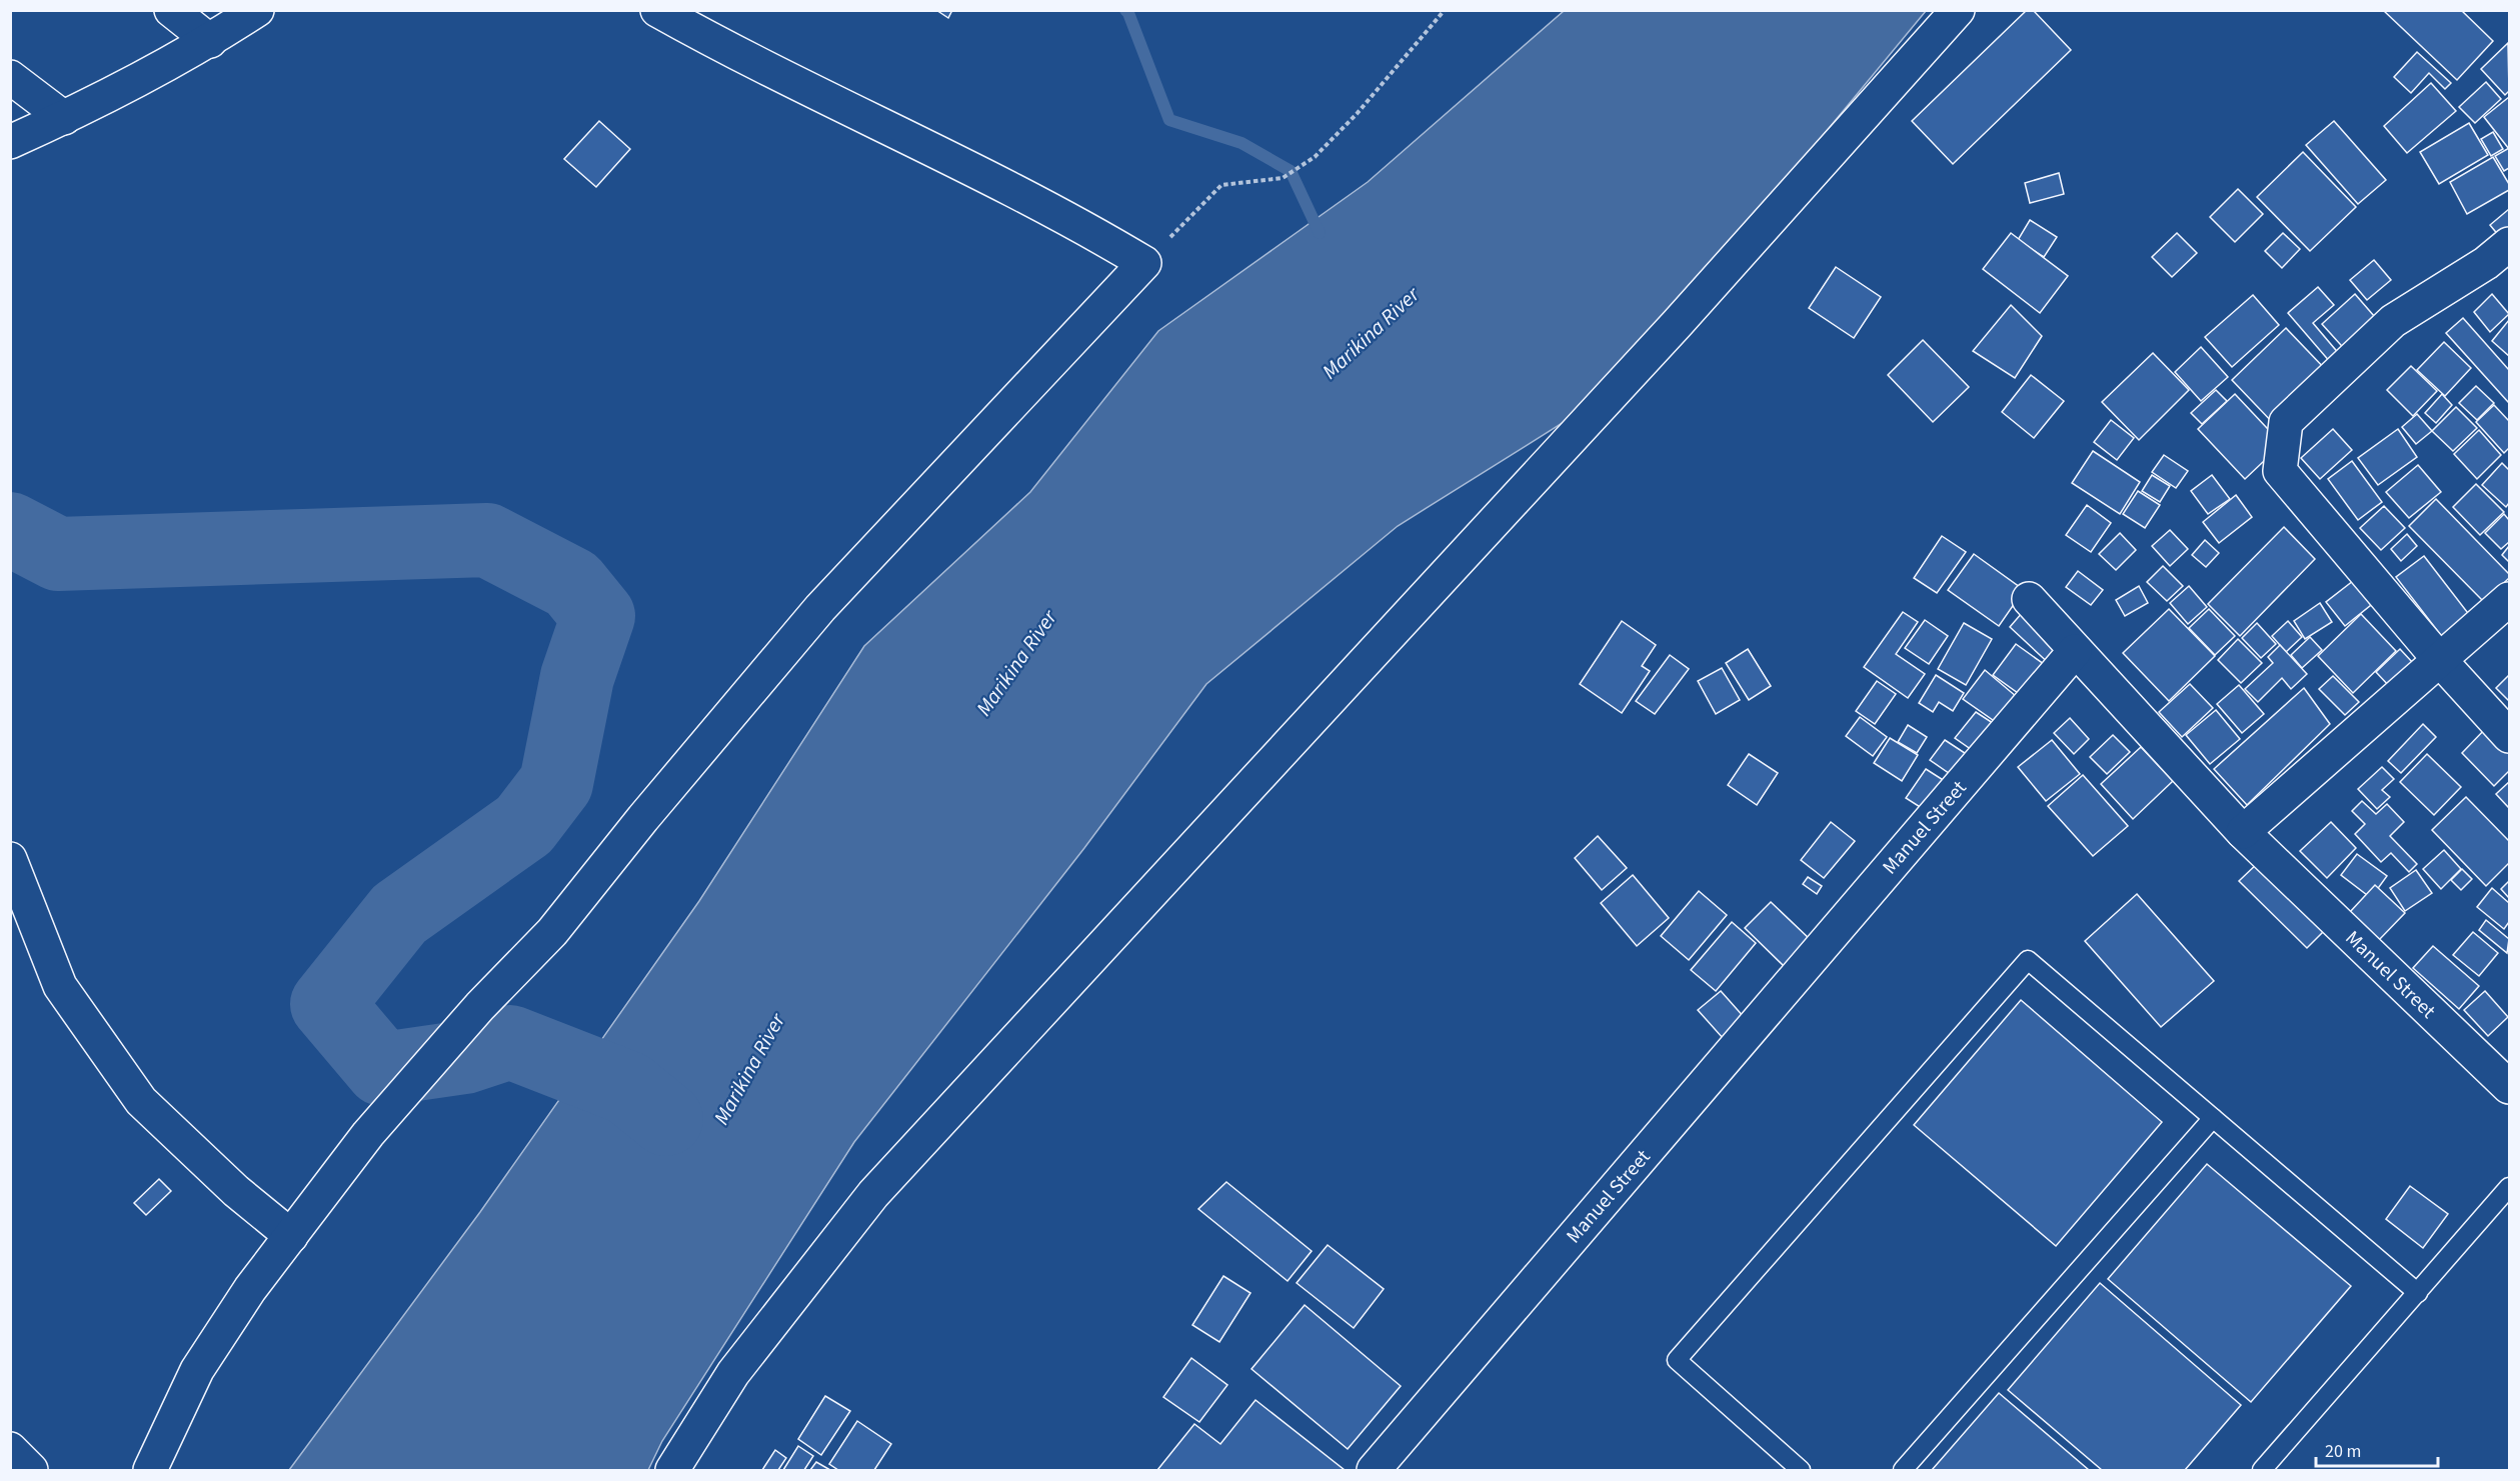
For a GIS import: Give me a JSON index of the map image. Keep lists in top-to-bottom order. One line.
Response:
{"streets":{"street":["Manuel Street"]},"water":["Marikina River"],"scale_bar":"20 m"}
